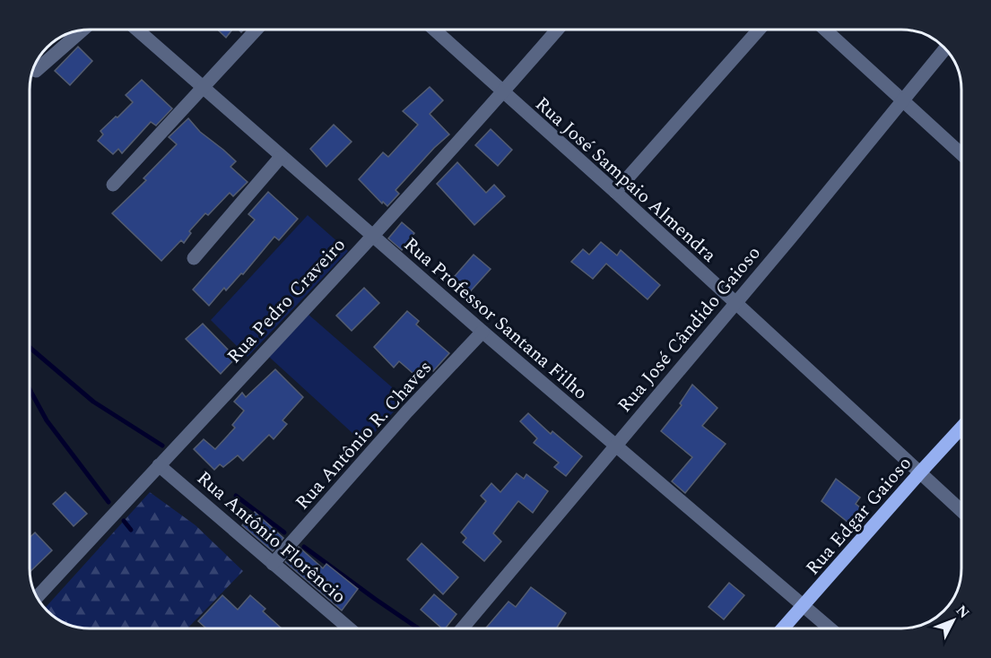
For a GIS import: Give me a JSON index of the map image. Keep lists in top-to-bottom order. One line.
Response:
{"streets":{"main road":["Rua Edgar Gaioso"],"street":["Rua José Sampaio Almendra","Rua Pedro Craveiro","Rua Professor Santana Filho","Rua José Cândido Gaioso","Rua Antônio R. Chaves","Rua Antônio Florêncio"]},"crossings":[["Rua José Sampaio Almendra","Rua Pedro Craveiro"],["Rua José Sampaio Almendra","Rua José Cândido Gaioso"],["Rua José Sampaio Almendra","Rua Edgar Gaioso"],["Rua Pedro Craveiro","Rua Professor Santana Filho"],["Rua Pedro Craveiro","Rua Antônio Florêncio"],["Rua Professor Santana Filho","Rua José Cândido Gaioso"],["Rua Professor Santana Filho","Rua Antônio R. Chaves"],["Rua Professor Santana Filho","Rua Edgar Gaioso"],["Rua Antônio R. Chaves","Rua Antônio Florêncio"]],"north":"top right"}
